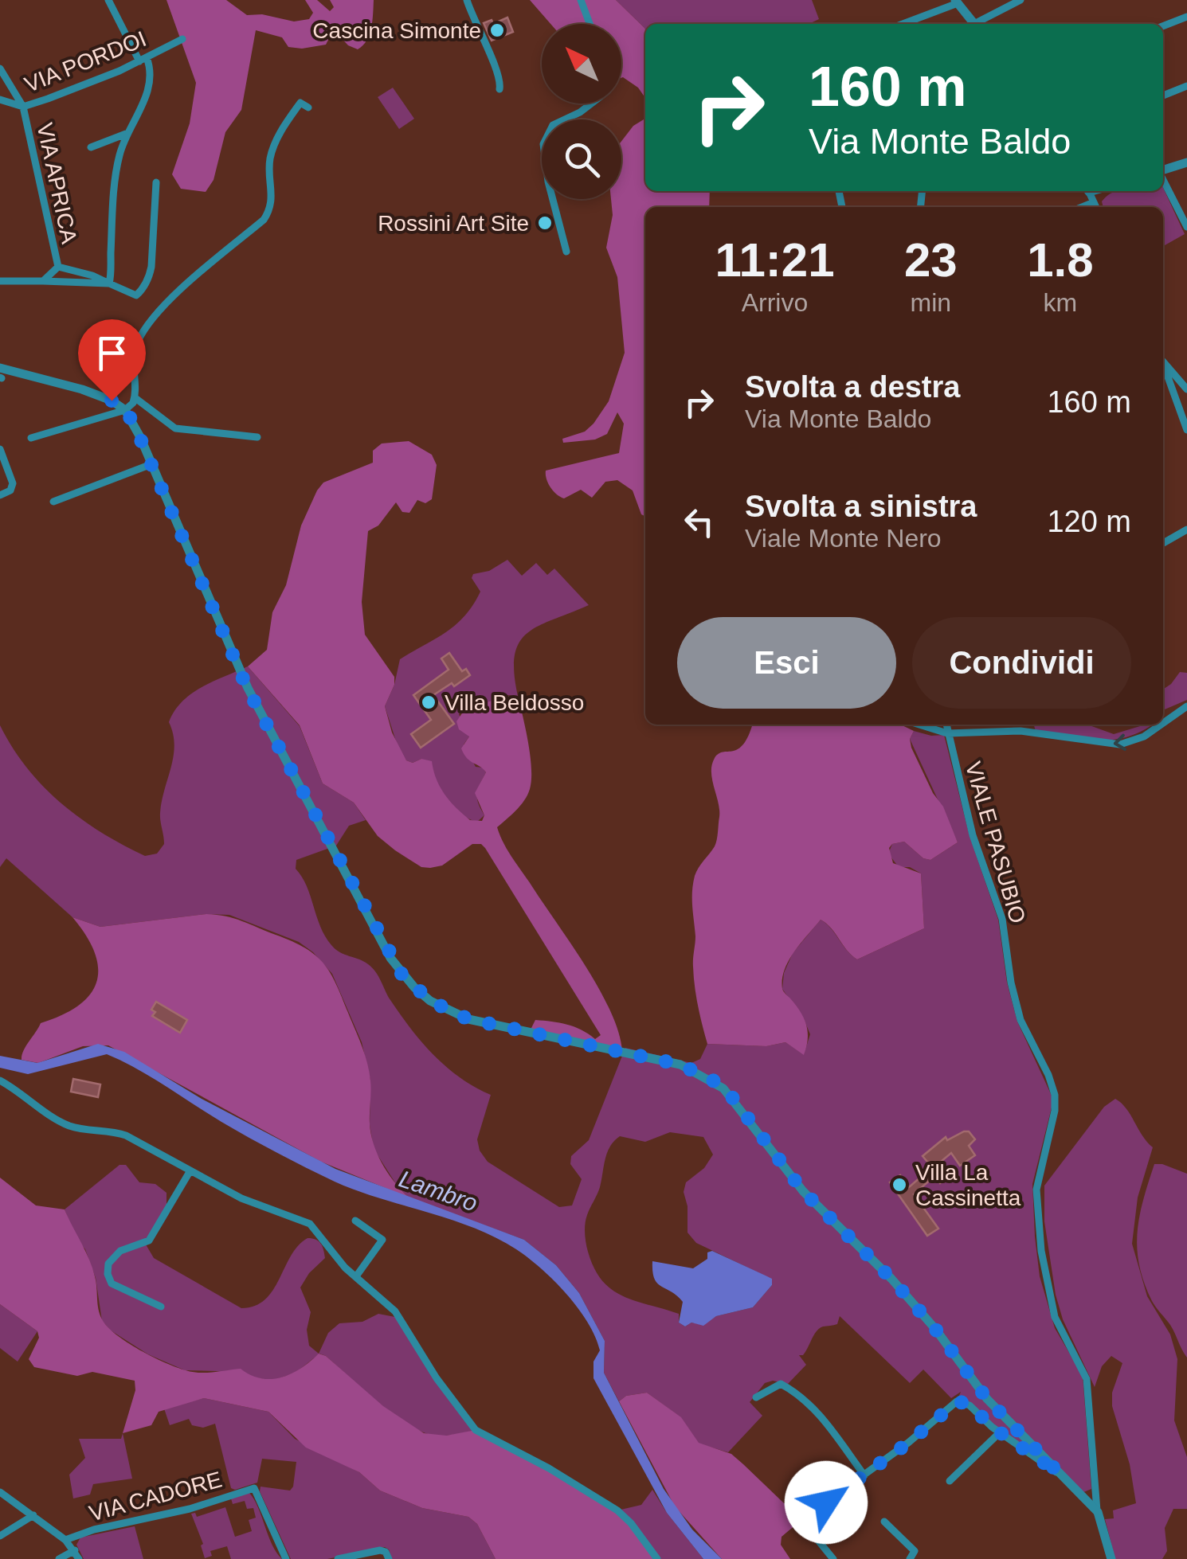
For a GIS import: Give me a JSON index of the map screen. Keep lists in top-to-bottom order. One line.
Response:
{"streets":{"street":["VIA PORDOI","VIA APRICA","VIALE PASUBIO","VIA CADORE"]},"crossings":[["VIA PORDOI","VIA APRICA"]],"water":["Lambro"],"places":["Cascina Simonte","Rossini Art Site","Villa Beldosso","Villa La Cassinetta"],"north":"top left","page":{"turn":["160 m","Via Monte Baldo"],"eta":["11:21","Arrivo","23","min","1.8","km"],"list":[{"name":"Svolta a destra","note":"Via Monte Baldo","value":"160 m"},{"name":"Svolta a sinistra","note":"Viale Monte Nero","value":"120 m"}],"buttons":["Esci","Condividi"]}}
